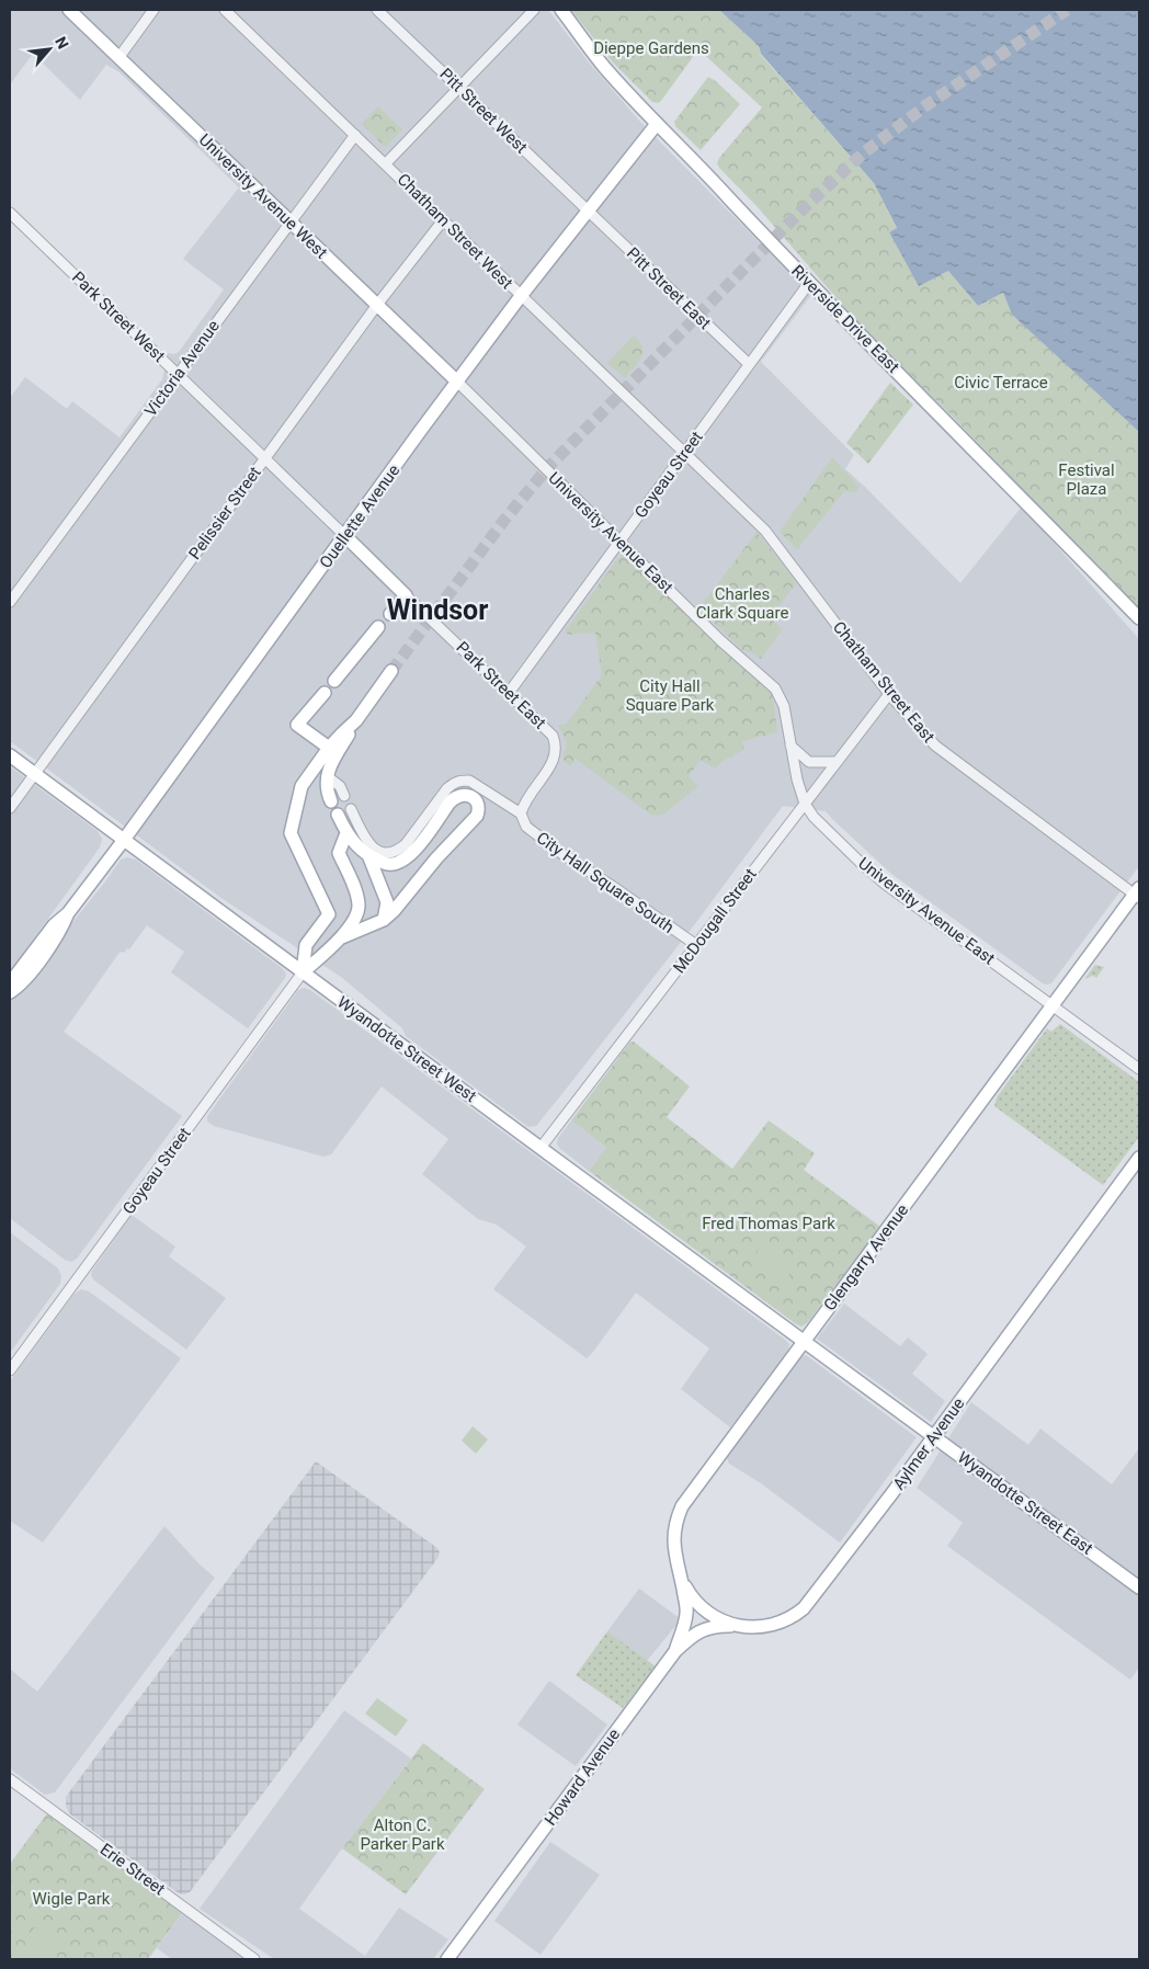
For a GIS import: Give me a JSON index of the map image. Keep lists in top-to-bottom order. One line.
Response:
{"streets":{"main road":["University Avenue West","Riverside Drive East","Ouellette Avenue","Park Street East","Wyandotte Street West","Glengarry Avenue","Aylmer Avenue","Wyandotte Street East","Howard Avenue"],"street":["Pitt Street West","Chatham Street West","Pitt Street East","Park Street West","Victoria Avenue","Goyeau Street","Pelissier Street","University Avenue East","Chatham Street East","City Hall Square South","McDougall Street","Erie Street"]},"crossings":[["Pitt Street West","Pitt Street East"],["Pitt Street West","Ouellette Avenue"],["University Avenue West","Victoria Avenue"],["University Avenue West","Pelissier Street"],["University Avenue West","Ouellette Avenue"],["University Avenue West","University Avenue East"],["Chatham Street West","Victoria Avenue"],["Chatham Street West","Goyeau Street"],["Chatham Street West","Pelissier Street"],["Chatham Street West","Ouellette Avenue"],["Chatham Street West","Chatham Street East"],["Pitt Street East","Goyeau Street"],["Pitt Street East","Ouellette Avenue"],["Park Street West","Victoria Avenue"],["Park Street West","Pelissier Street"],["Park Street West","Ouellette Avenue"],["Park Street West","Park Street East"],["Riverside Drive East","Goyeau Street"],["Riverside Drive East","Ouellette Avenue"],["Goyeau Street","University Avenue East"],["Goyeau Street","Chatham Street East"],["Goyeau Street","Park Street East"],["Goyeau Street","Wyandotte Street West"],["Pelissier Street","Wyandotte Street West"],["Ouellette Avenue","University Avenue East"],["Ouellette Avenue","Park Street East"],["Ouellette Avenue","Wyandotte Street West"],["University Avenue East","McDougall Street"],["University Avenue East","Glengarry Avenue"],["Chatham Street East","McDougall Street"],["Chatham Street East","Glengarry Avenue"],["Park Street East","City Hall Square South"],["City Hall Square South","McDougall Street"],["McDougall Street","Wyandotte Street West"],["Wyandotte Street West","Glengarry Avenue"],["Wyandotte Street West","Wyandotte Street East"],["Glengarry Avenue","Aylmer Avenue"],["Glengarry Avenue","Wyandotte Street East"],["Glengarry Avenue","Howard Avenue"],["Aylmer Avenue","Wyandotte Street East"],["Aylmer Avenue","Howard Avenue"]],"districts":["Windsor"],"parks":["Dieppe Gardens","Civic Terrace","Festival Plaza","Charles Clark Square","City Hall Square Park","Fred Thomas Park","Alton C. Parker Park","Wigle Park"],"north":"top right"}
